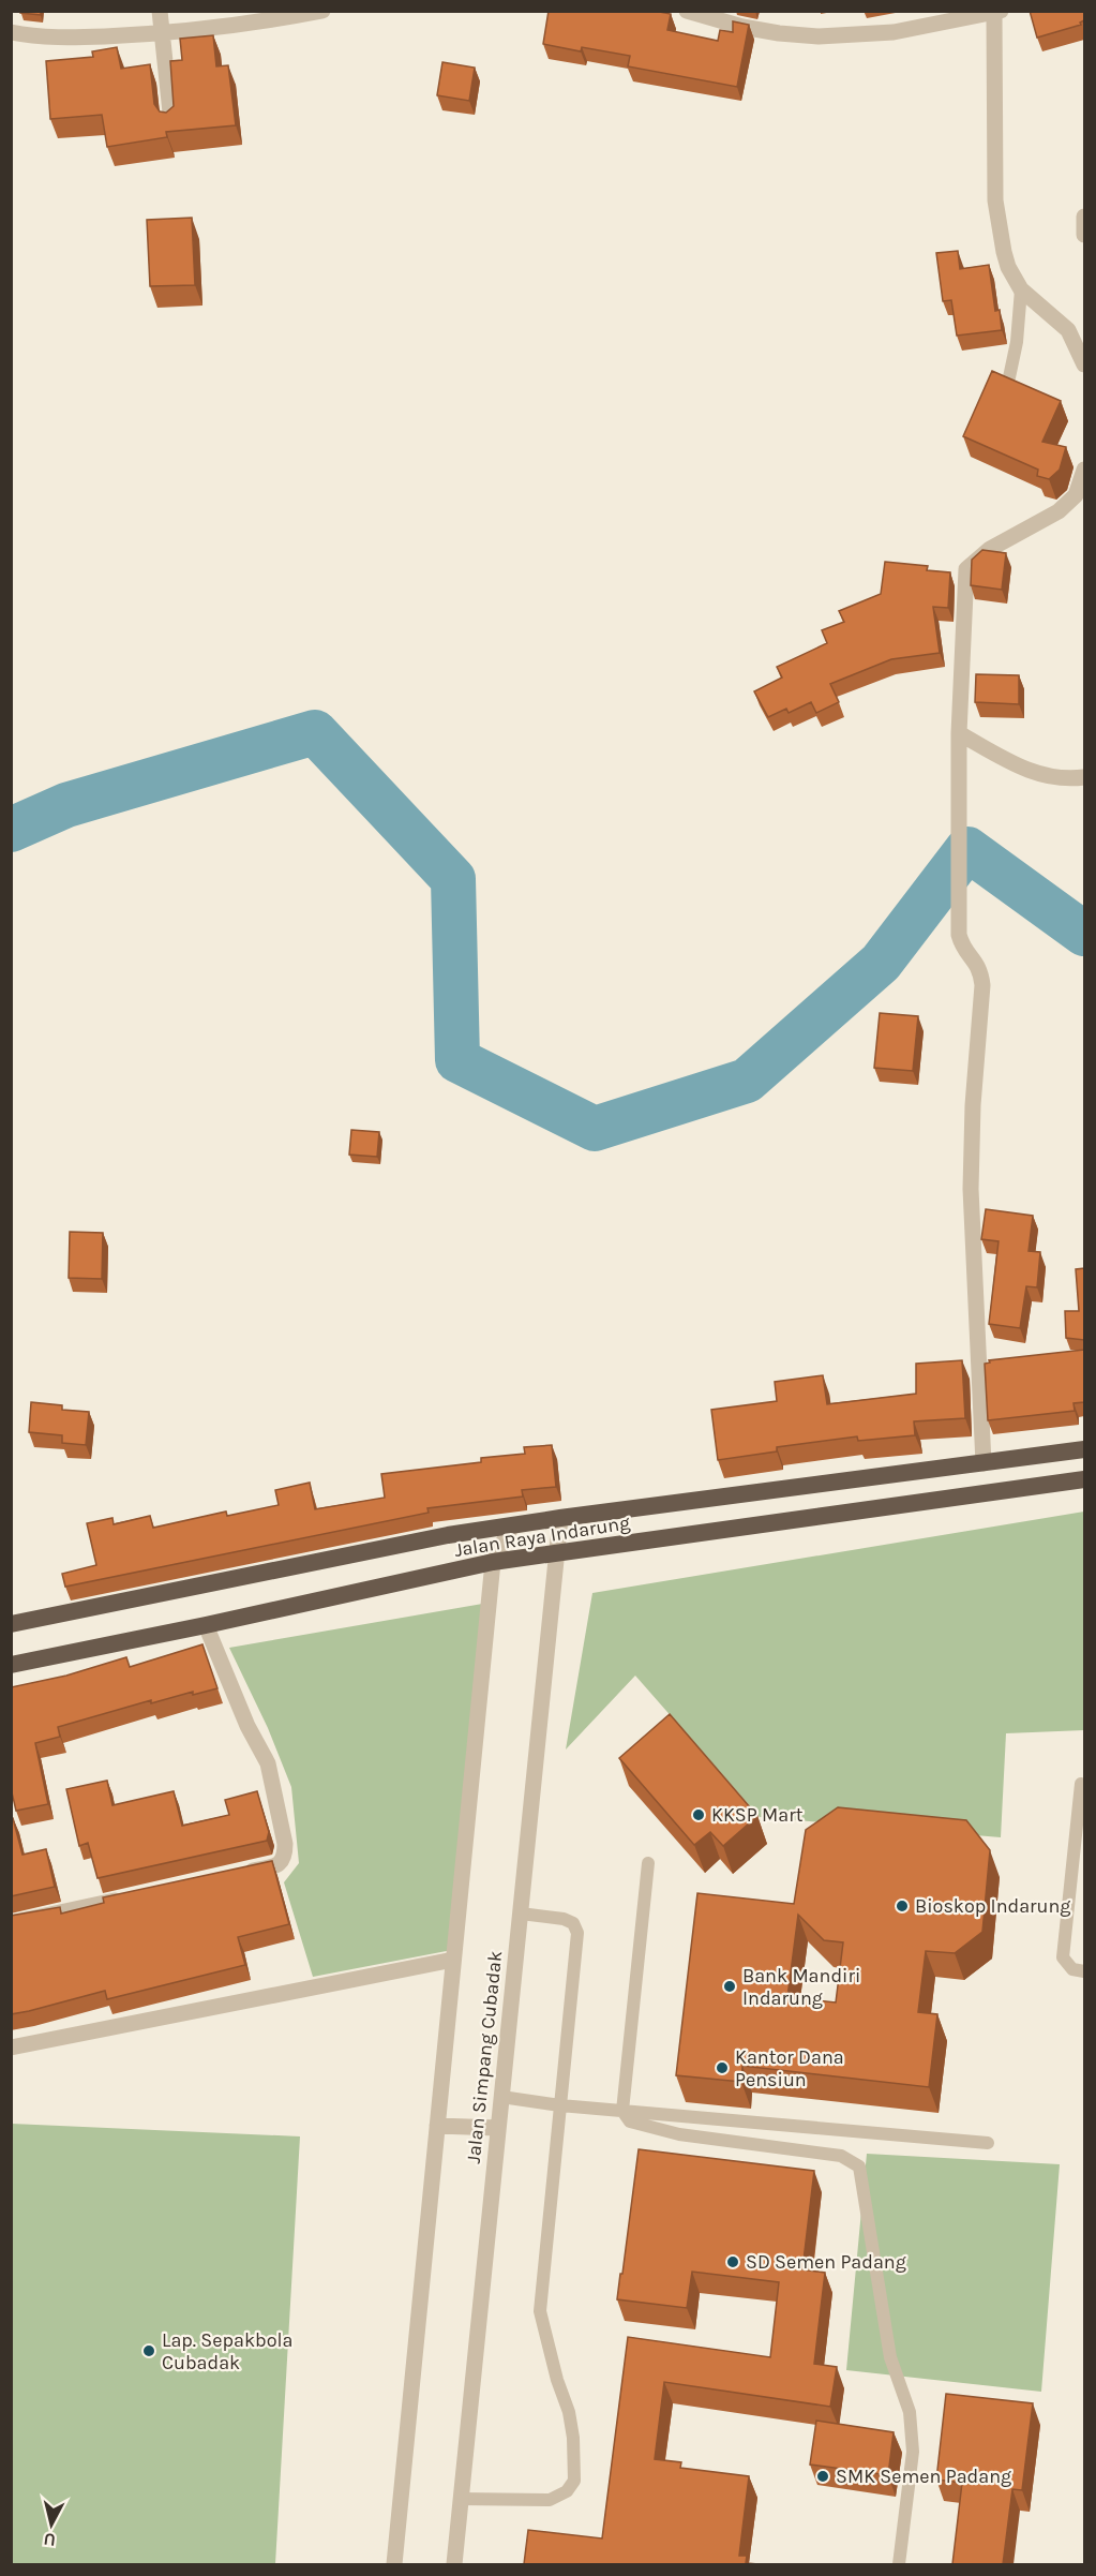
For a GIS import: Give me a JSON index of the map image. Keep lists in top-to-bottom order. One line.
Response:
{"streets":{"highway":["Jalan Raya Indarung"],"street":["Jalan Simpang Cubadak"]},"crossings":[["Jalan Raya Indarung","Jalan Simpang Cubadak"]],"places":["KKSP Mart","Bioskop Indarung","Bank Mandiri Indarung","Kantor Dana Pensiun","SD Semen Padang","Lap. Sepakbola Cubadak","SMK Semen Padang"],"north":"bottom"}
